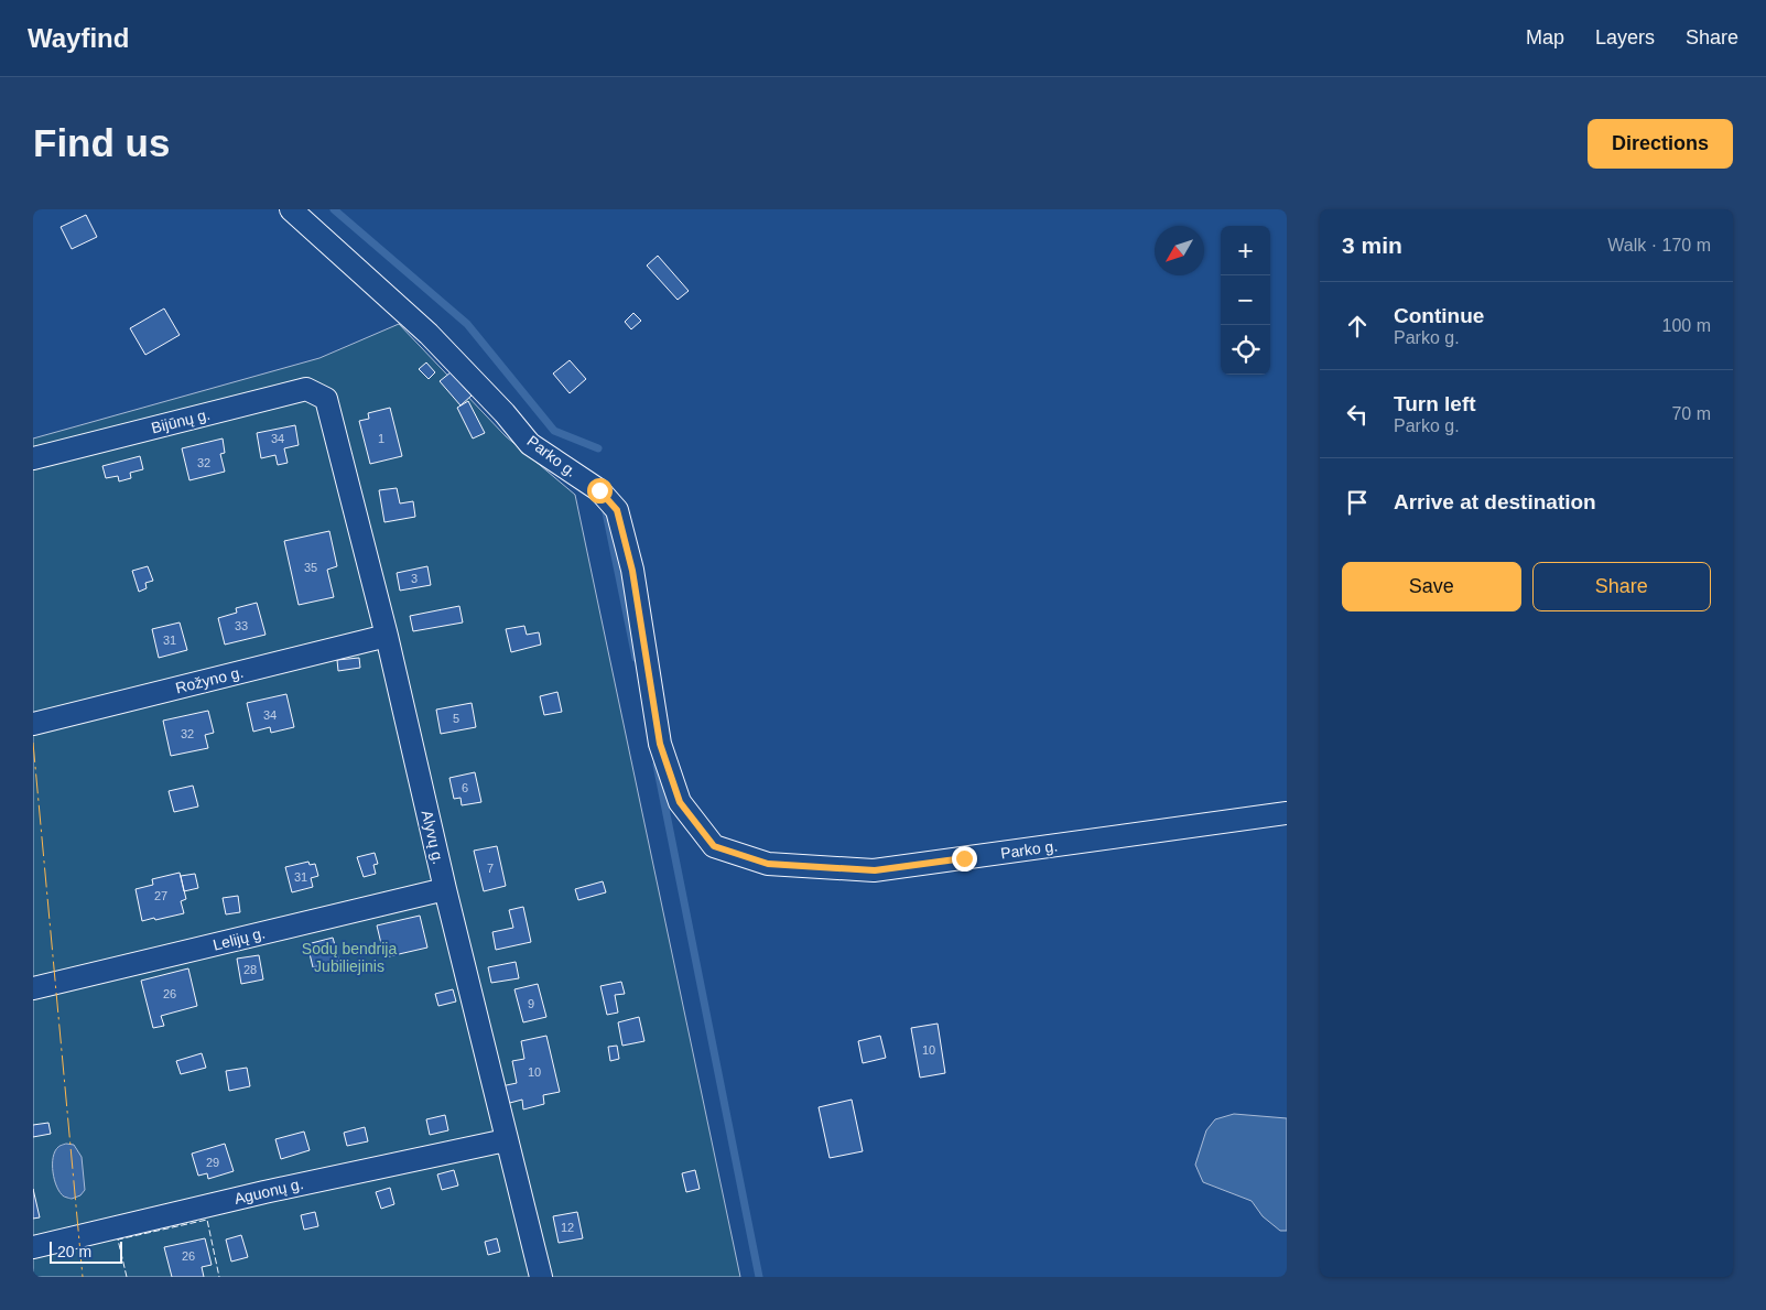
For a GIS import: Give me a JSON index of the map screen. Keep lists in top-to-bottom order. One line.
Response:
{"streets":{"street":["Bijūnų g.","Parko g.","Rožyno g.","Alyvų g.","Lelijų g.","Aguonų g."]},"crossings":[["Bijūnų g.","Alyvų g."],["Rožyno g.","Alyvų g."],["Alyvų g.","Lelijų g."],["Alyvų g.","Aguonų g."]],"parks":["Sodų bendrija Jubiliejinis"],"house_numbers":["34","1","32","35","3","33","31","34","5","32","6","7","31","27","28","26","9","10","10","29","12","26"],"scale_bar":"20 m","north":"bottom left","page":{"header":"Wayfind","nav":["Map","Layers","Share"],"buttons":["Directions",["Save","Share"]],"title":"Find us","heading":["3 min","Walk · 170 m"],"map_buttons":["+","−"],"list":[["Continue","Parko g.","100 m"],["Turn left","Parko g.","70 m"],"Arrive at destination"],"scale":"20 m"}}
